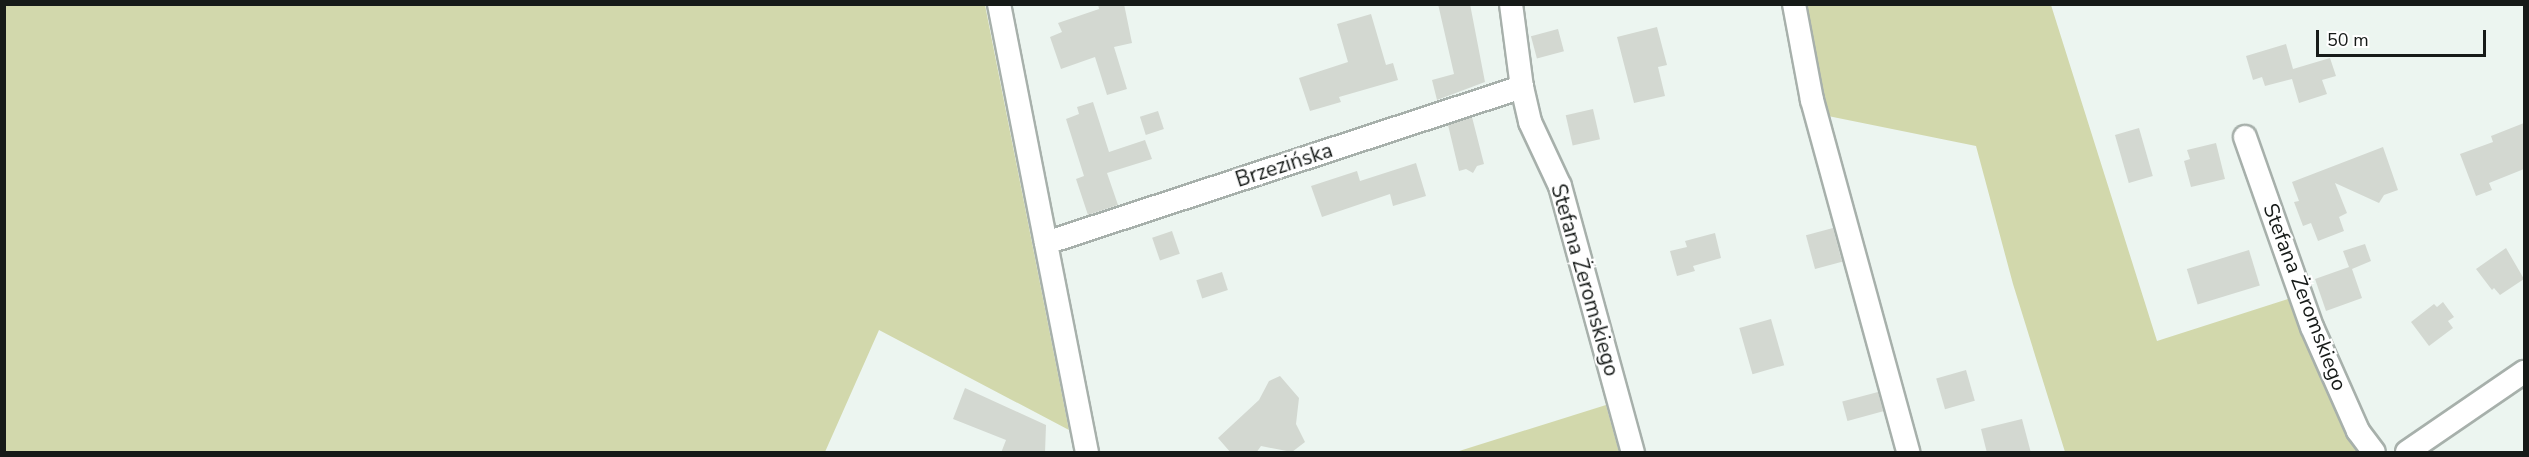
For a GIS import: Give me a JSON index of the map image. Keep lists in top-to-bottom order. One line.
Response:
{"streets":{"street":["Brzezińska","Stefana Żeromskiego"]},"crossings":[["Brzezińska","Stefana Żeromskiego"]],"scale_bar":"50 m"}
